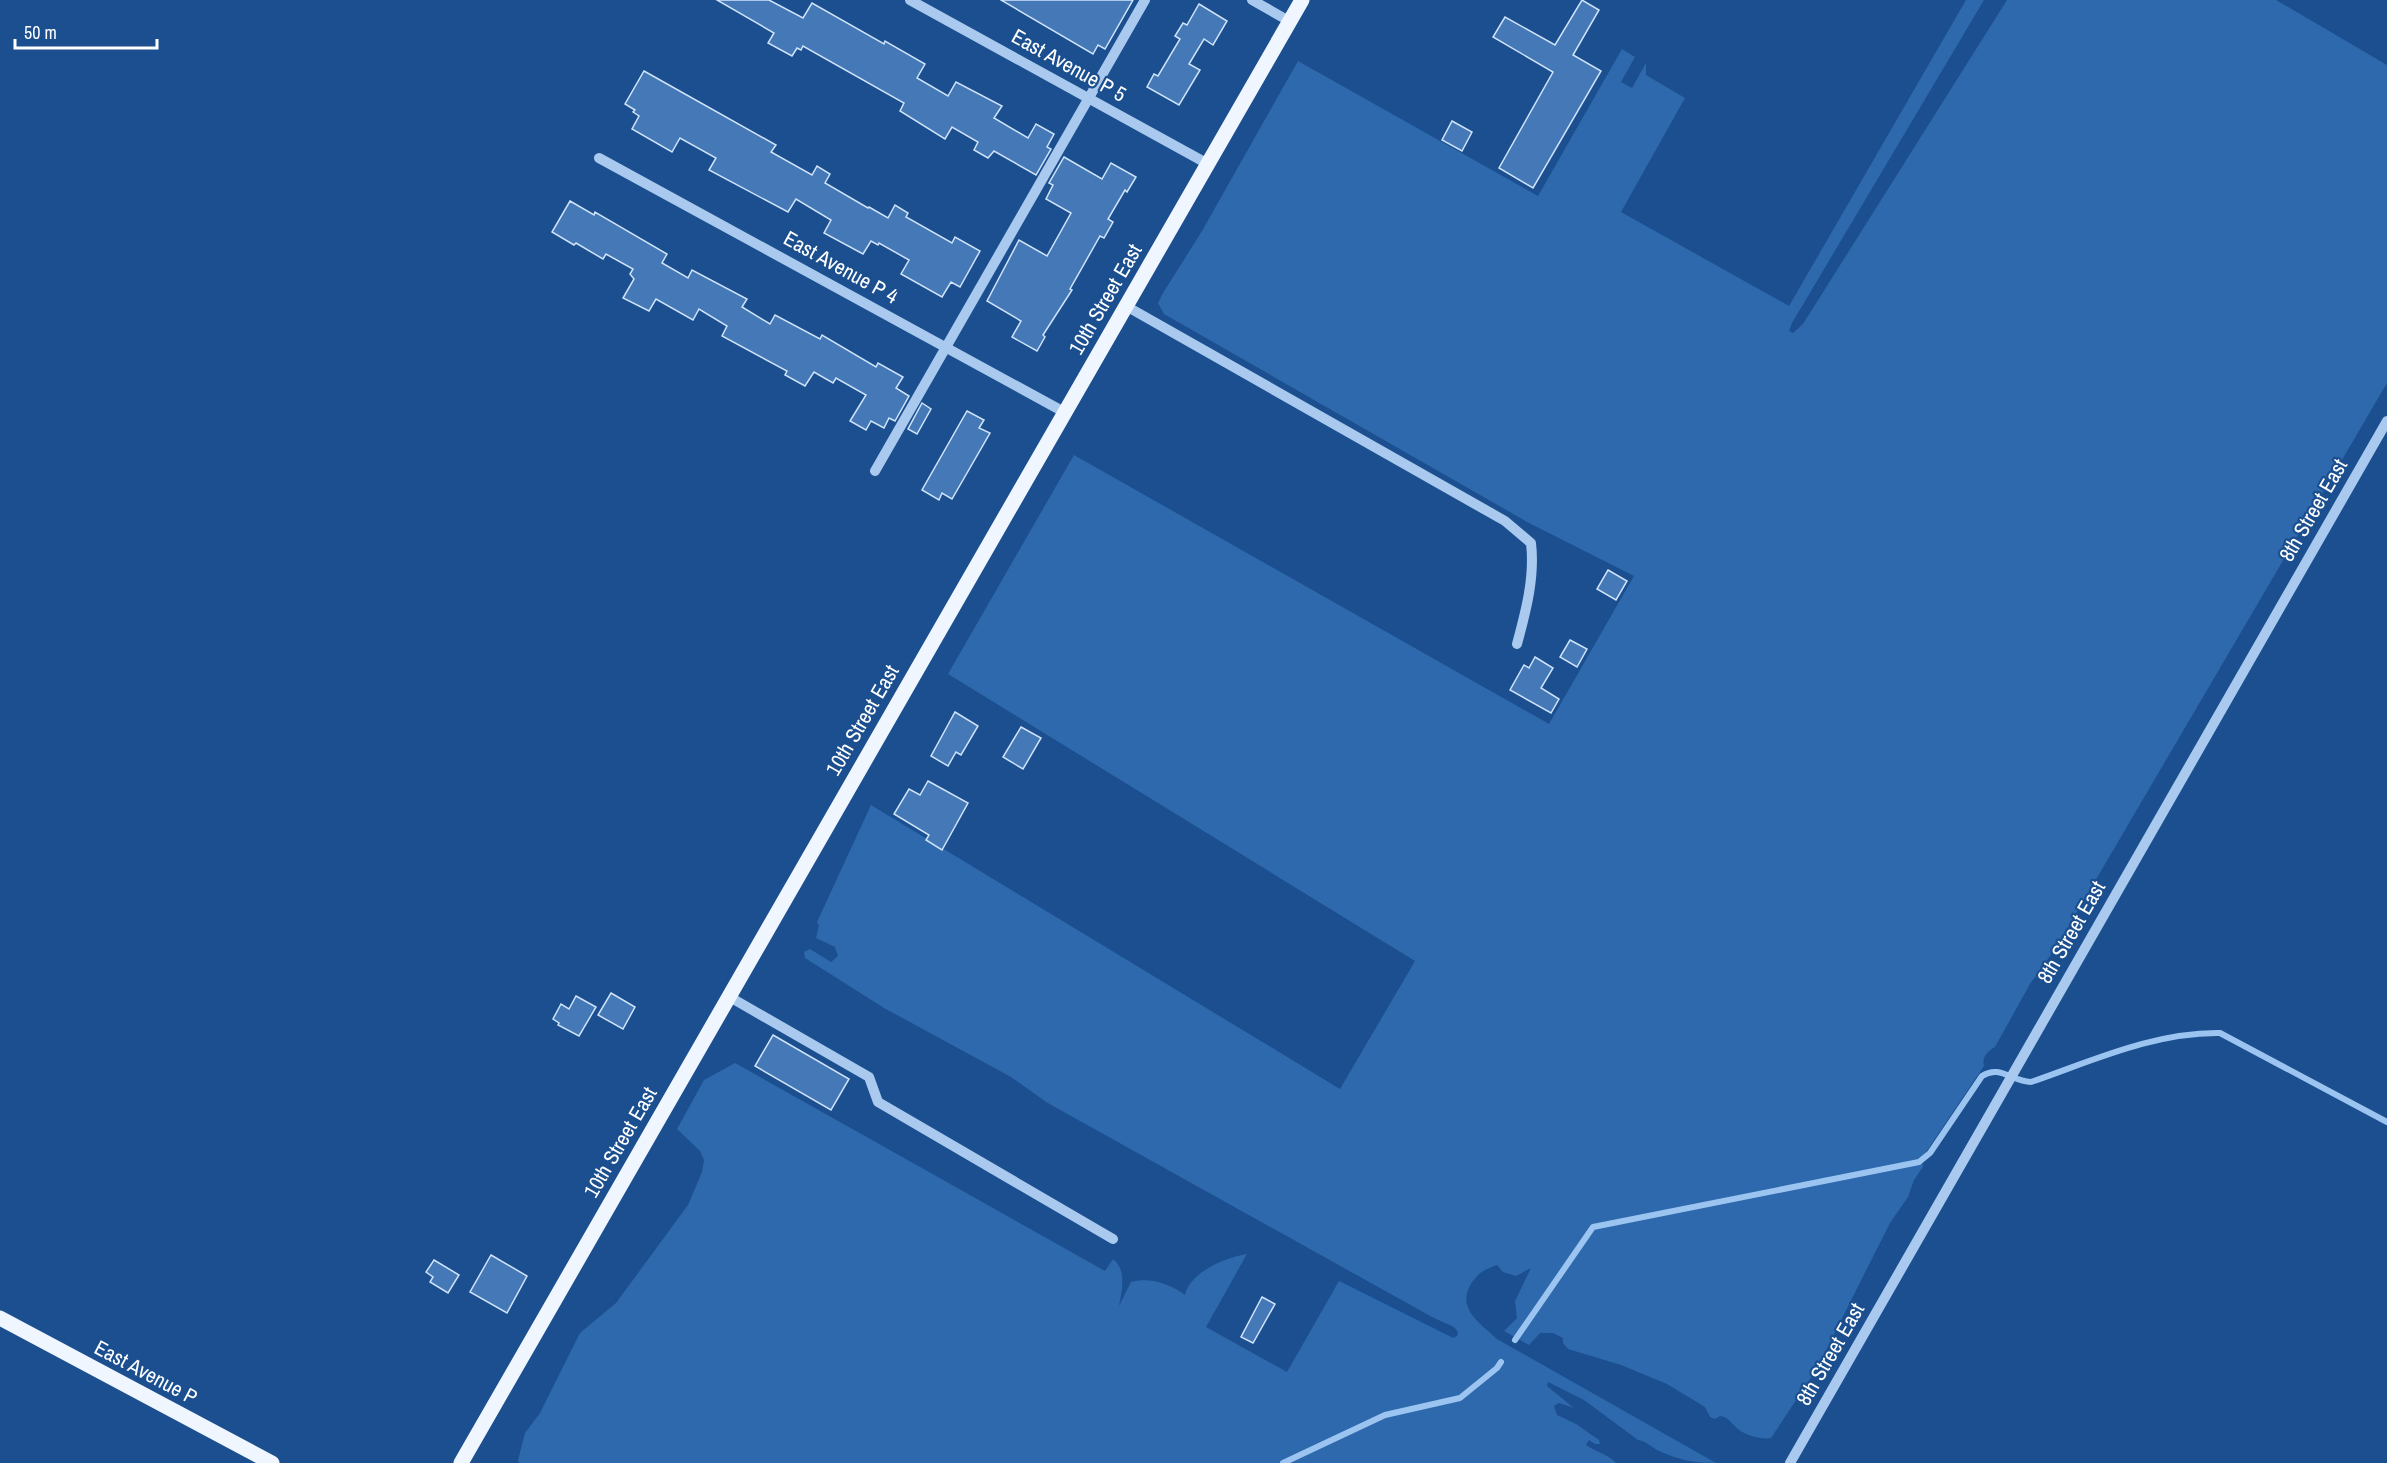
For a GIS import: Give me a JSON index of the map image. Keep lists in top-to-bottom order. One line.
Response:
{"streets":{"main road":["10th Street East","East Avenue P"],"street":["East Avenue P 5","East Avenue P 4","8th Street East"]},"crossings":[["East Avenue P 5","10th Street East"],["East Avenue P 4","10th Street East"]],"scale_bar":"50 m"}
